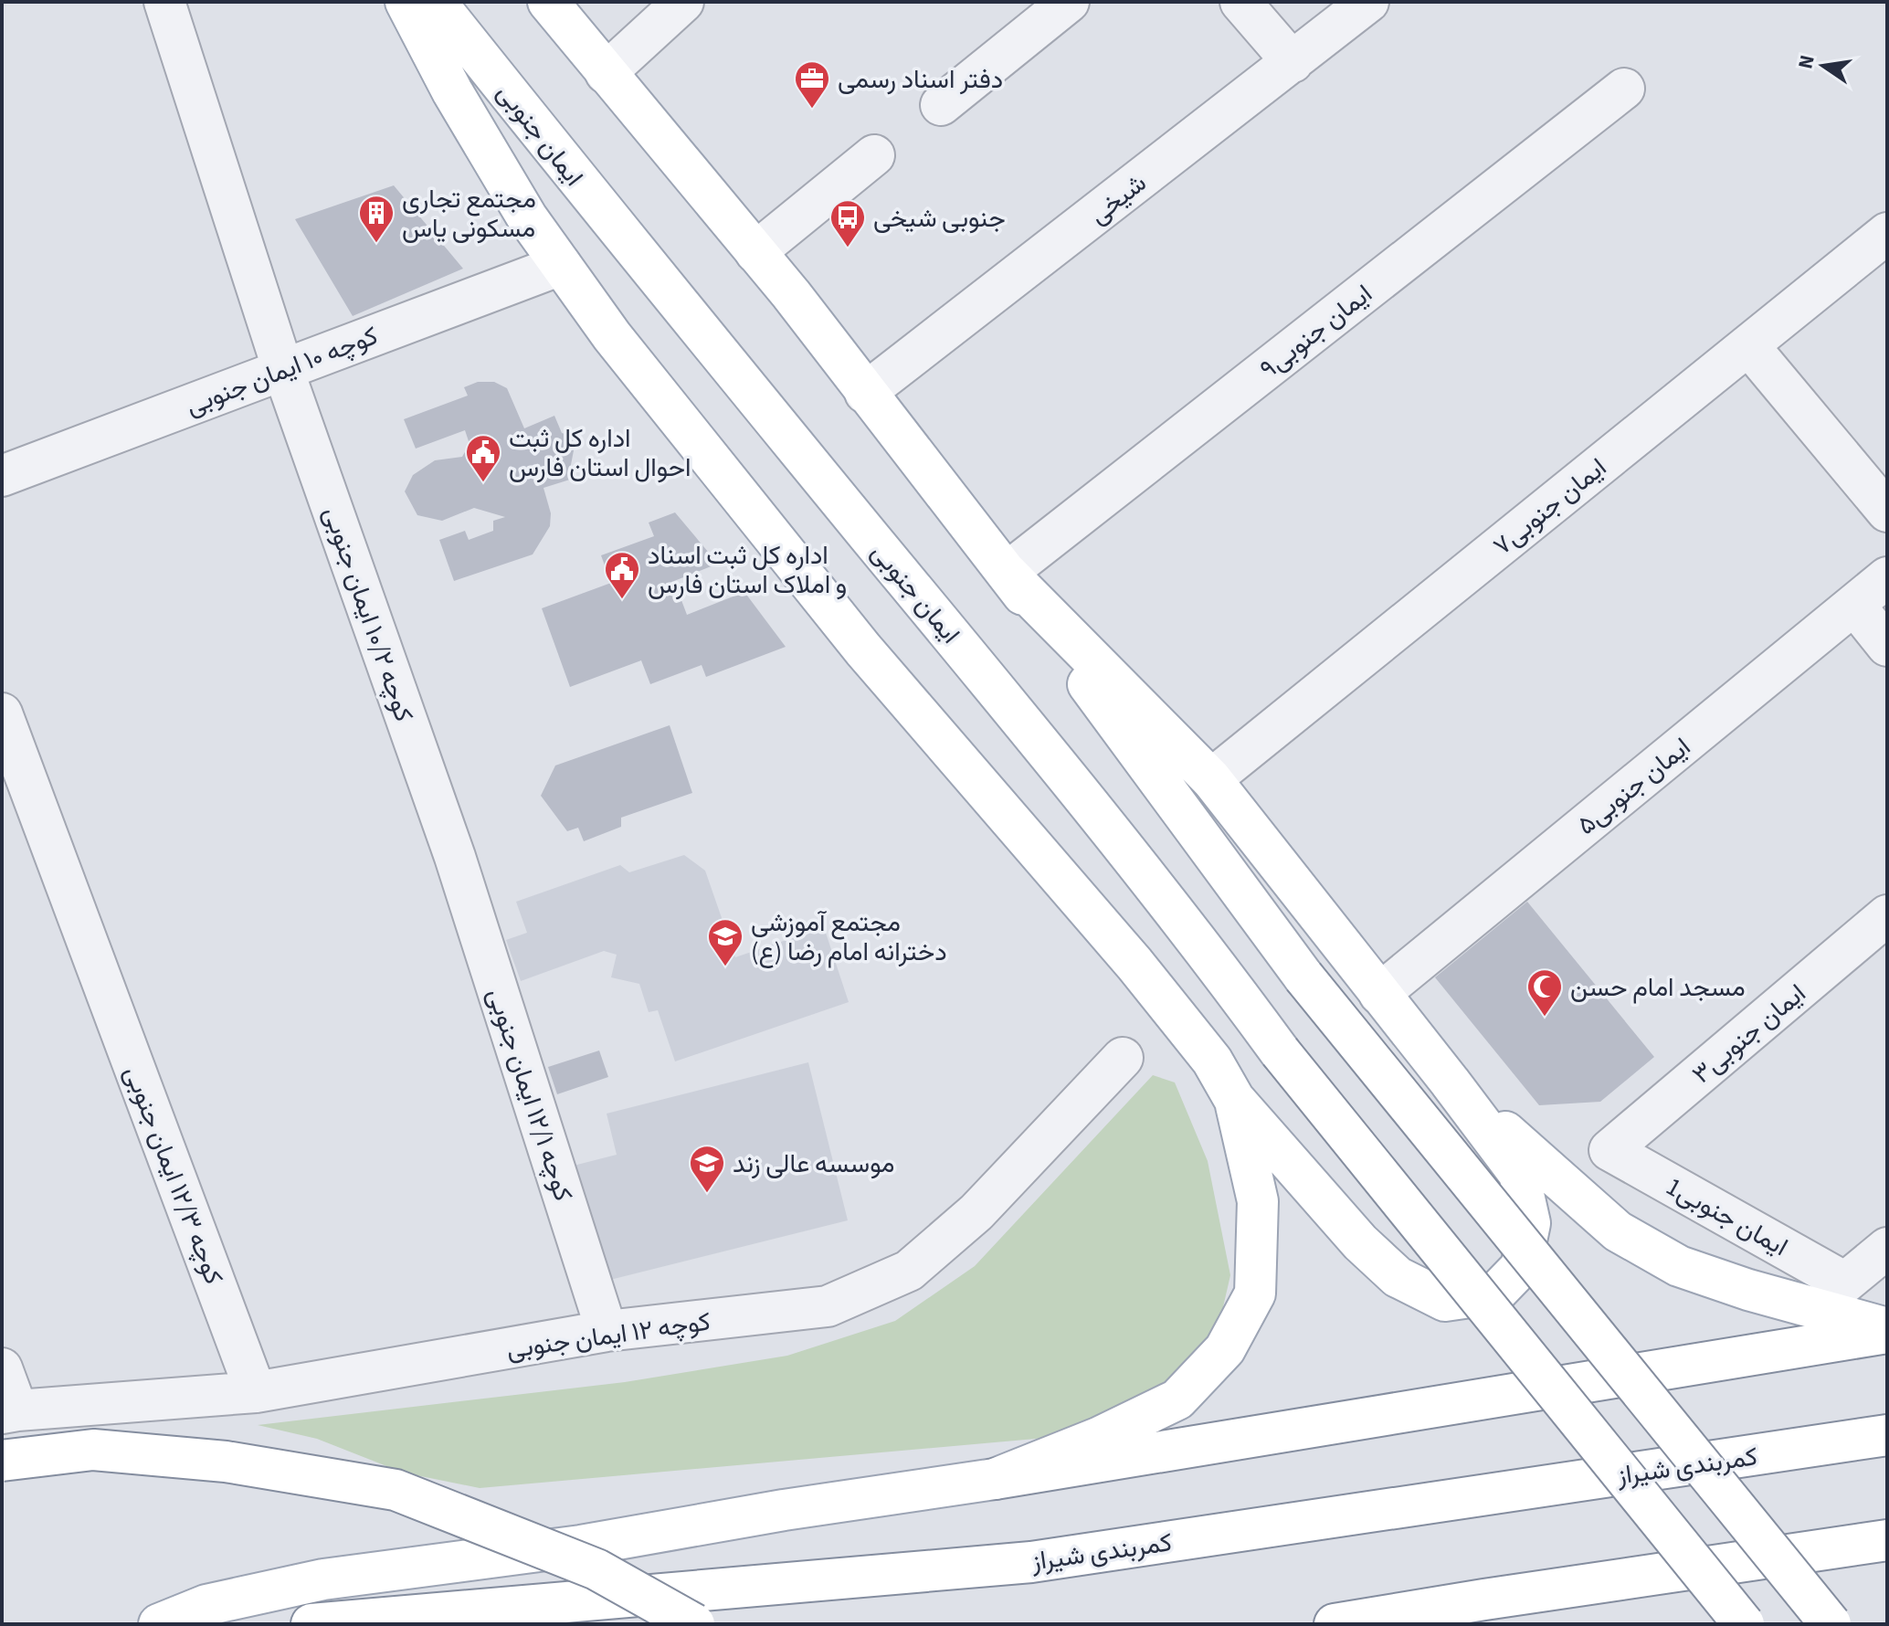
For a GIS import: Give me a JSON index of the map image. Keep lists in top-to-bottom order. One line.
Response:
{"streets":{"main road":["ایمان جنوبی","کمربندی شیراز"],"street":["شیخی","ایمان جنوبی۹","کوچه ۱۰ ایمان جنوبی","ایمان جنوبی۷","کوچه ۱۰/۲ ایمان جنوبی","ایمان جنوبی۵","ایمان جنوبی۳","کوچه ۱۲/۱ ایمان جنوبی","کوچه ۱۲/۳ ایمان جنوبی","1ایمان جنوبی","کوچه ۱۲ ایمان جنوبی"]},"crossings":[["کوچه ۱۰ ایمان جنوبی","کوچه ۱۰/۲ ایمان جنوبی"],["کوچه ۱۰/۲ ایمان جنوبی","کوچه ۱۲/۱ ایمان جنوبی"],["ایمان جنوبی۳","1ایمان جنوبی"],["کوچه ۱۲/۱ ایمان جنوبی","کوچه ۱۲ ایمان جنوبی"],["کوچه ۱۲/۳ ایمان جنوبی","کوچه ۱۲ ایمان جنوبی"]],"places":{"office":["دفتر اسناد رسمی"],"building":["مجتمع تجاری مسکونی یاس"],"bus stop":["جنوبی شیخی"],"public building":["اداره کل ثبت احوال استان فارس","اداره کل ثبت اسناد و املاک استان فارس"],"school or university":["مجتمع آموزشی دخترانه امام رضا (ع)","موسسه عالی زند"],"mosque":["مسجد امام حسن"]},"north":"left"}
